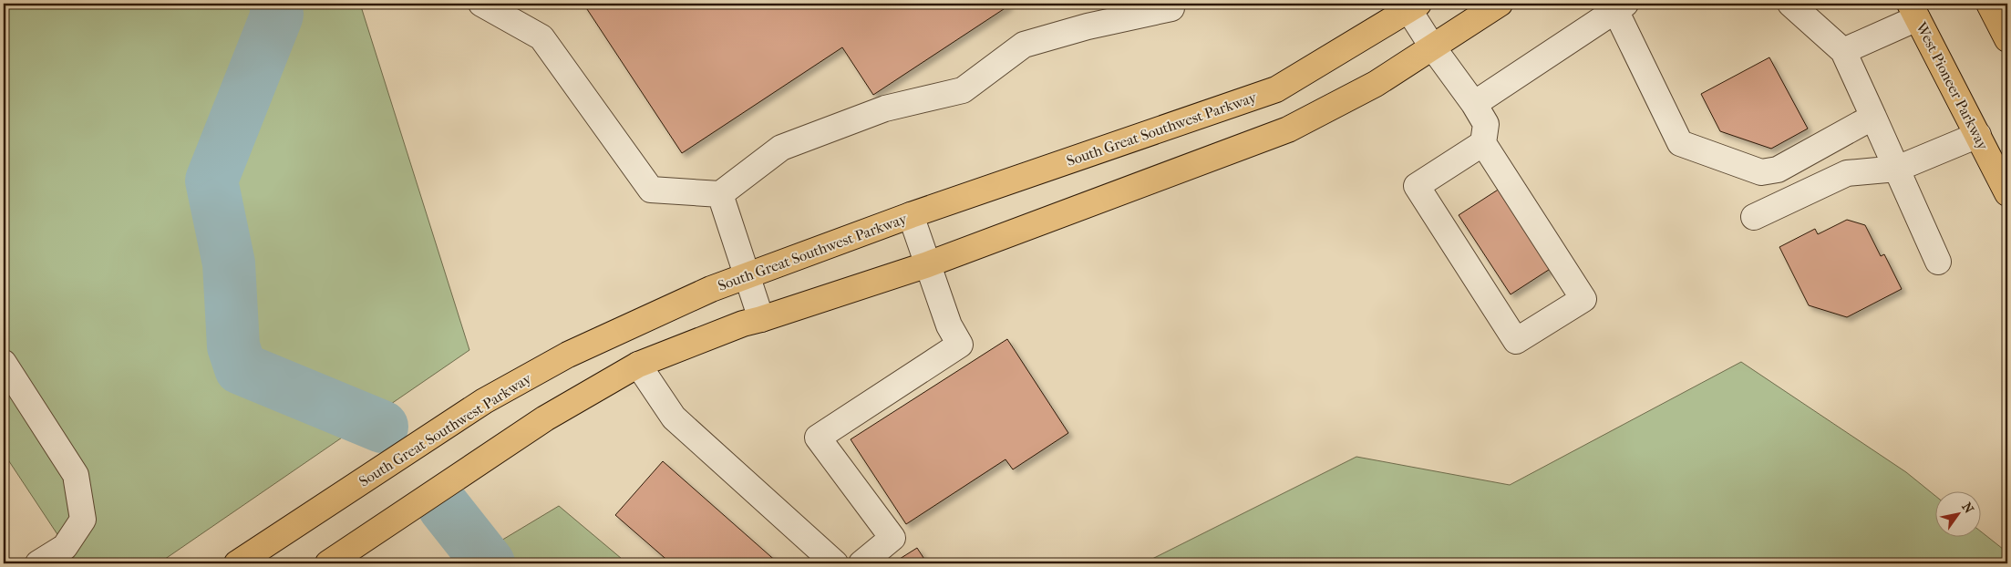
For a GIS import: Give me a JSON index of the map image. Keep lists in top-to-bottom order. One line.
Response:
{"streets":{"main road":["West Pioneer Parkway","South Great Southwest Parkway"]},"north":"top right"}
